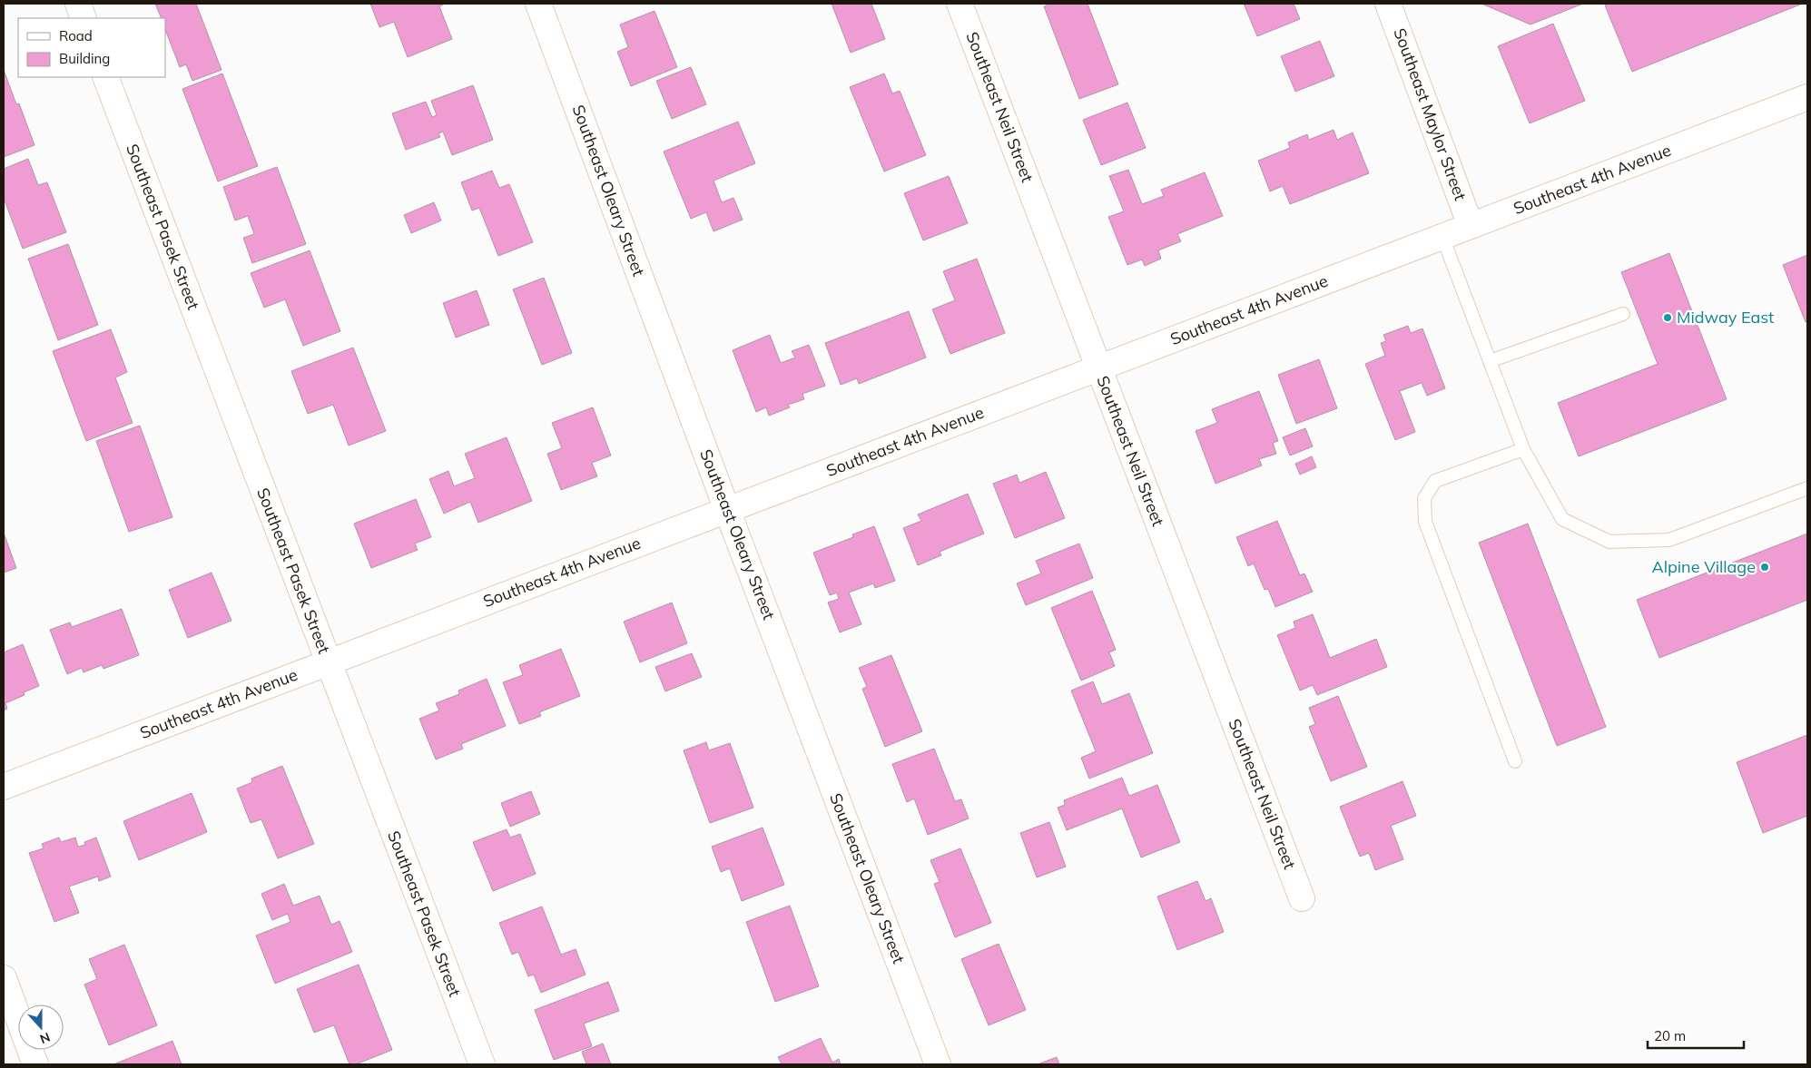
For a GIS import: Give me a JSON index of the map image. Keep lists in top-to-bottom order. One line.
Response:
{"streets":{"street":["Southeast Neil Street","Southeast Maylor Street","Southeast 4th Avenue","Southeast Oleary Street","Southeast Pasek Street"]},"crossings":[["Southeast Neil Street","Southeast 4th Avenue"],["Southeast Maylor Street","Southeast 4th Avenue"],["Southeast 4th Avenue","Southeast Oleary Street"],["Southeast 4th Avenue","Southeast Pasek Street"]],"places":["Midway East","Alpine Village"],"legend":["Road","Building"],"scale_bar":"20 m","north":"bottom"}
